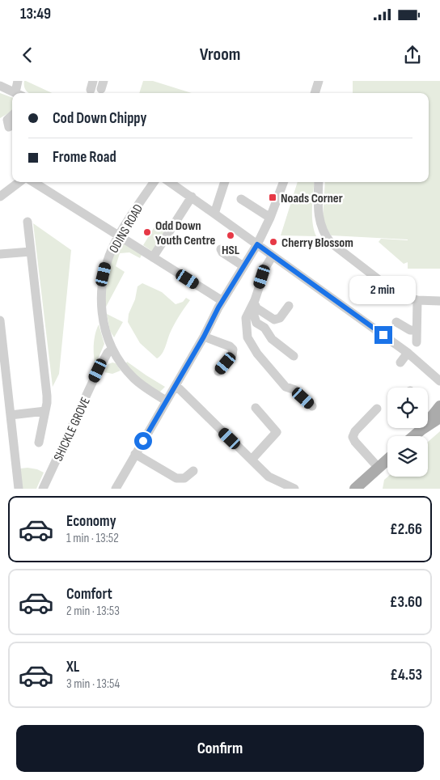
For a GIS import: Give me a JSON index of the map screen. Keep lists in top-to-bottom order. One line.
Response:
{"streets":{"street":["ODINS ROAD","SHICKLE GROVE"]},"crossings":[["ODINS ROAD","SHICKLE GROVE"]],"places":{"transit":["Noads Corner"],"other":["Odd Down Youth Centre","HSL","Cherry Blossom"]},"page":{"status":"13:49","header":"Vroom","banner":["Cod Down Chippy","Frome Road"],"bubble":"2 min","list":[{"name":"Economy","note":"1 min · 13:52","value":"£2.66"},{"name":"Comfort","note":"2 min · 13:53","value":"£3.60"},{"name":"XL","note":"3 min · 13:54","value":"£4.53"}],"buttons":"Confirm"}}
